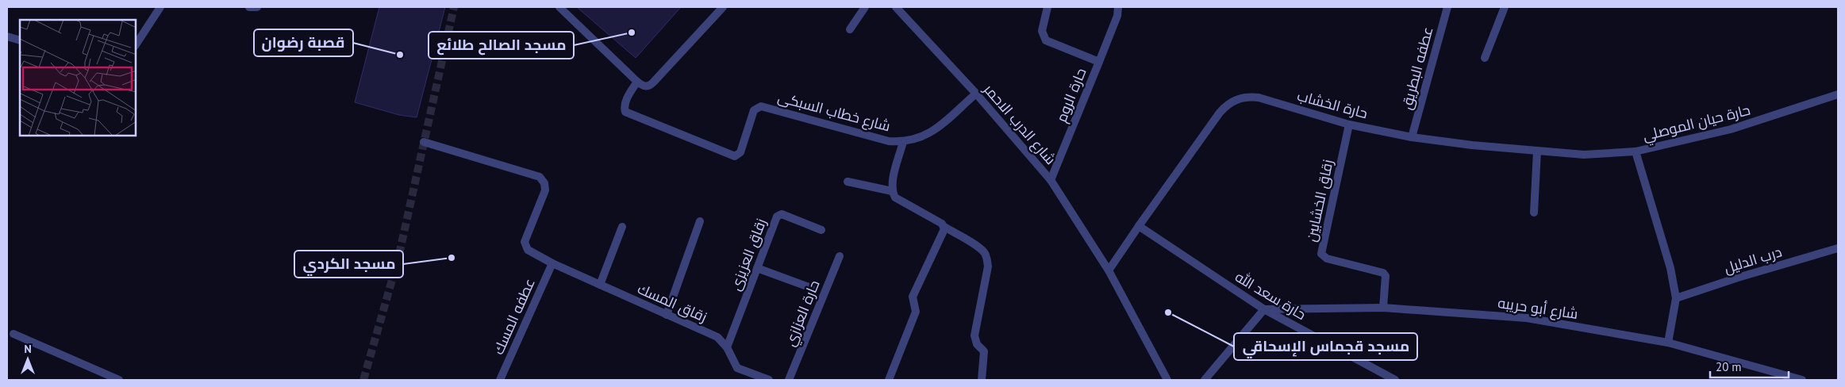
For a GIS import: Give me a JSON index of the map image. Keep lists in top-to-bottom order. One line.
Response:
{"streets":{"street":["عطفه البطريق","حارة الروم","حارة الخشاب","شارع خطاب السبكى","حارة حيان الموصلي","شارع الدرب الاحمر","زقاق الخشابين","زقاق العزيزى","درب الدليل","حارة سعد الله","زقاق المسك","شارع أبو حريبه","حارة العزازي","عطفه المسك"]},"crossings":[["عطفه البطريق","حارة الخشاب"],["حارة الروم","شارع الدرب الاحمر"],["حارة الخشاب","حارة حيان الموصلي"],["حارة الخشاب","شارع الدرب الاحمر"],["حارة الخشاب","زقاق الخشابين"],["حارة الخشاب","حارة سعد الله"],["شارع خطاب السبكى","شارع الدرب الاحمر"],["حارة حيان الموصلي","درب الدليل"],["حارة حيان الموصلي","شارع أبو حريبه"],["زقاق الخشابين","شارع أبو حريبه"],["زقاق العزيزى","زقاق المسك"],["حارة سعد الله","شارع أبو حريبه"],["زقاق المسك","عطفه المسك"]],"places":["مسجد الصالح طلائع","قصبة رضوان","مسجد الكردي","مسجد قجماس الإسحاقي"],"scale_bar":"20 m","north":"top"}
